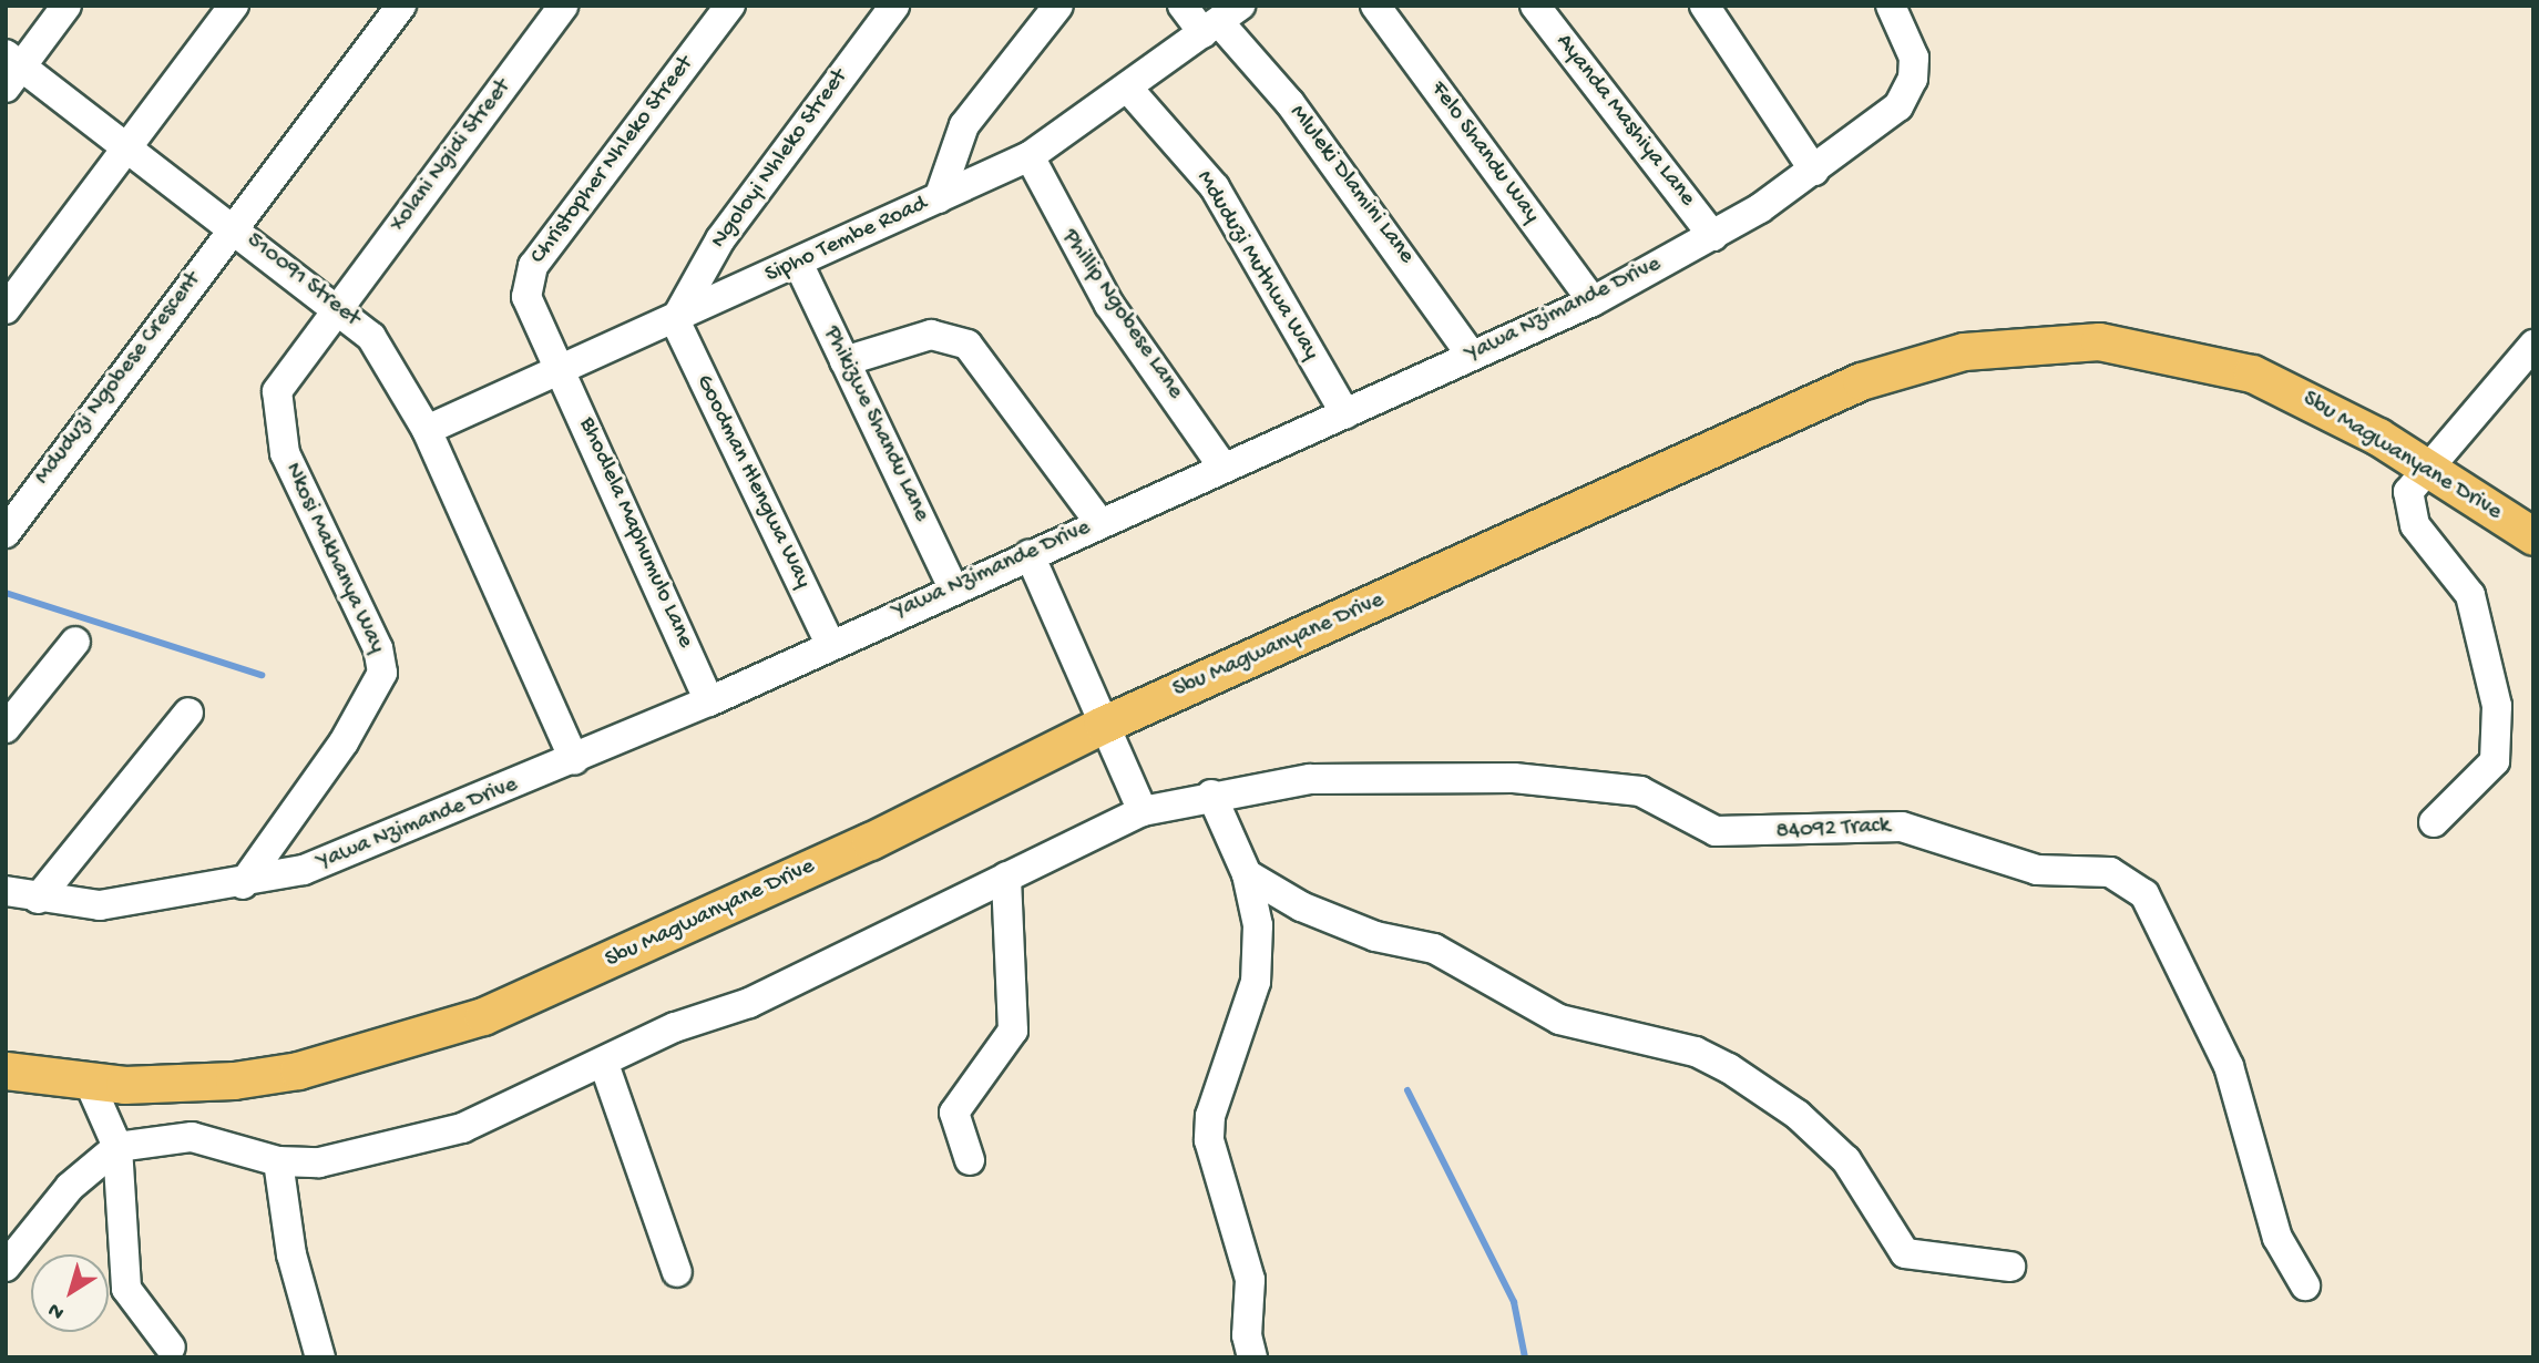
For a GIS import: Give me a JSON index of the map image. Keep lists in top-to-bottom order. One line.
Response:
{"streets":{"main road":["Sbu Magwanyane Drive"],"street":["Ayanda Mashiya Lane","Felo Shandu Way","Xolani Ngidi Street","Ngoloyi Nhleko Street","Christopher Nhleko Street","Mluleki Dlamini Lane","Sipho Tembe Road","Mduduzi Muthwa Way","510091 Street","Yawa Nzimande Drive","Phillip Ngobese Lane","Mduduzi Ngobese Crescent","Phikizwe Shandu Lane","Goodman Hlengwa Way","Bhodlela Maphumulo Lane","Nkosi Makhanya Way","84092 Track"]},"crossings":[["Ayanda Mashiya Lane","Yawa Nzimande Drive"],["Felo Shandu Way","Yawa Nzimande Drive"],["Xolani Ngidi Street","510091 Street"],["Xolani Ngidi Street","Nkosi Makhanya Way"],["Ngoloyi Nhleko Street","Sipho Tembe Road"],["Ngoloyi Nhleko Street","Goodman Hlengwa Way"],["Christopher Nhleko Street","Sipho Tembe Road"],["Christopher Nhleko Street","Bhodlela Maphumulo Lane"],["Mluleki Dlamini Lane","Sipho Tembe Road"],["Mluleki Dlamini Lane","Yawa Nzimande Drive"],["Sipho Tembe Road","Mduduzi Muthwa Way"],["Sipho Tembe Road","510091 Street"],["Sipho Tembe Road","Phillip Ngobese Lane"],["Sipho Tembe Road","Phikizwe Shandu Lane"],["Sipho Tembe Road","Goodman Hlengwa Way"],["Sipho Tembe Road","Bhodlela Maphumulo Lane"],["Mduduzi Muthwa Way","Yawa Nzimande Drive"],["510091 Street","Yawa Nzimande Drive"],["510091 Street","Mduduzi Ngobese Crescent"],["510091 Street","Nkosi Makhanya Way"],["Yawa Nzimande Drive","Phillip Ngobese Lane"],["Yawa Nzimande Drive","Phikizwe Shandu Lane"],["Yawa Nzimande Drive","Goodman Hlengwa Way"],["Yawa Nzimande Drive","Bhodlela Maphumulo Lane"],["Yawa Nzimande Drive","Nkosi Makhanya Way"]],"north":"bottom left"}
